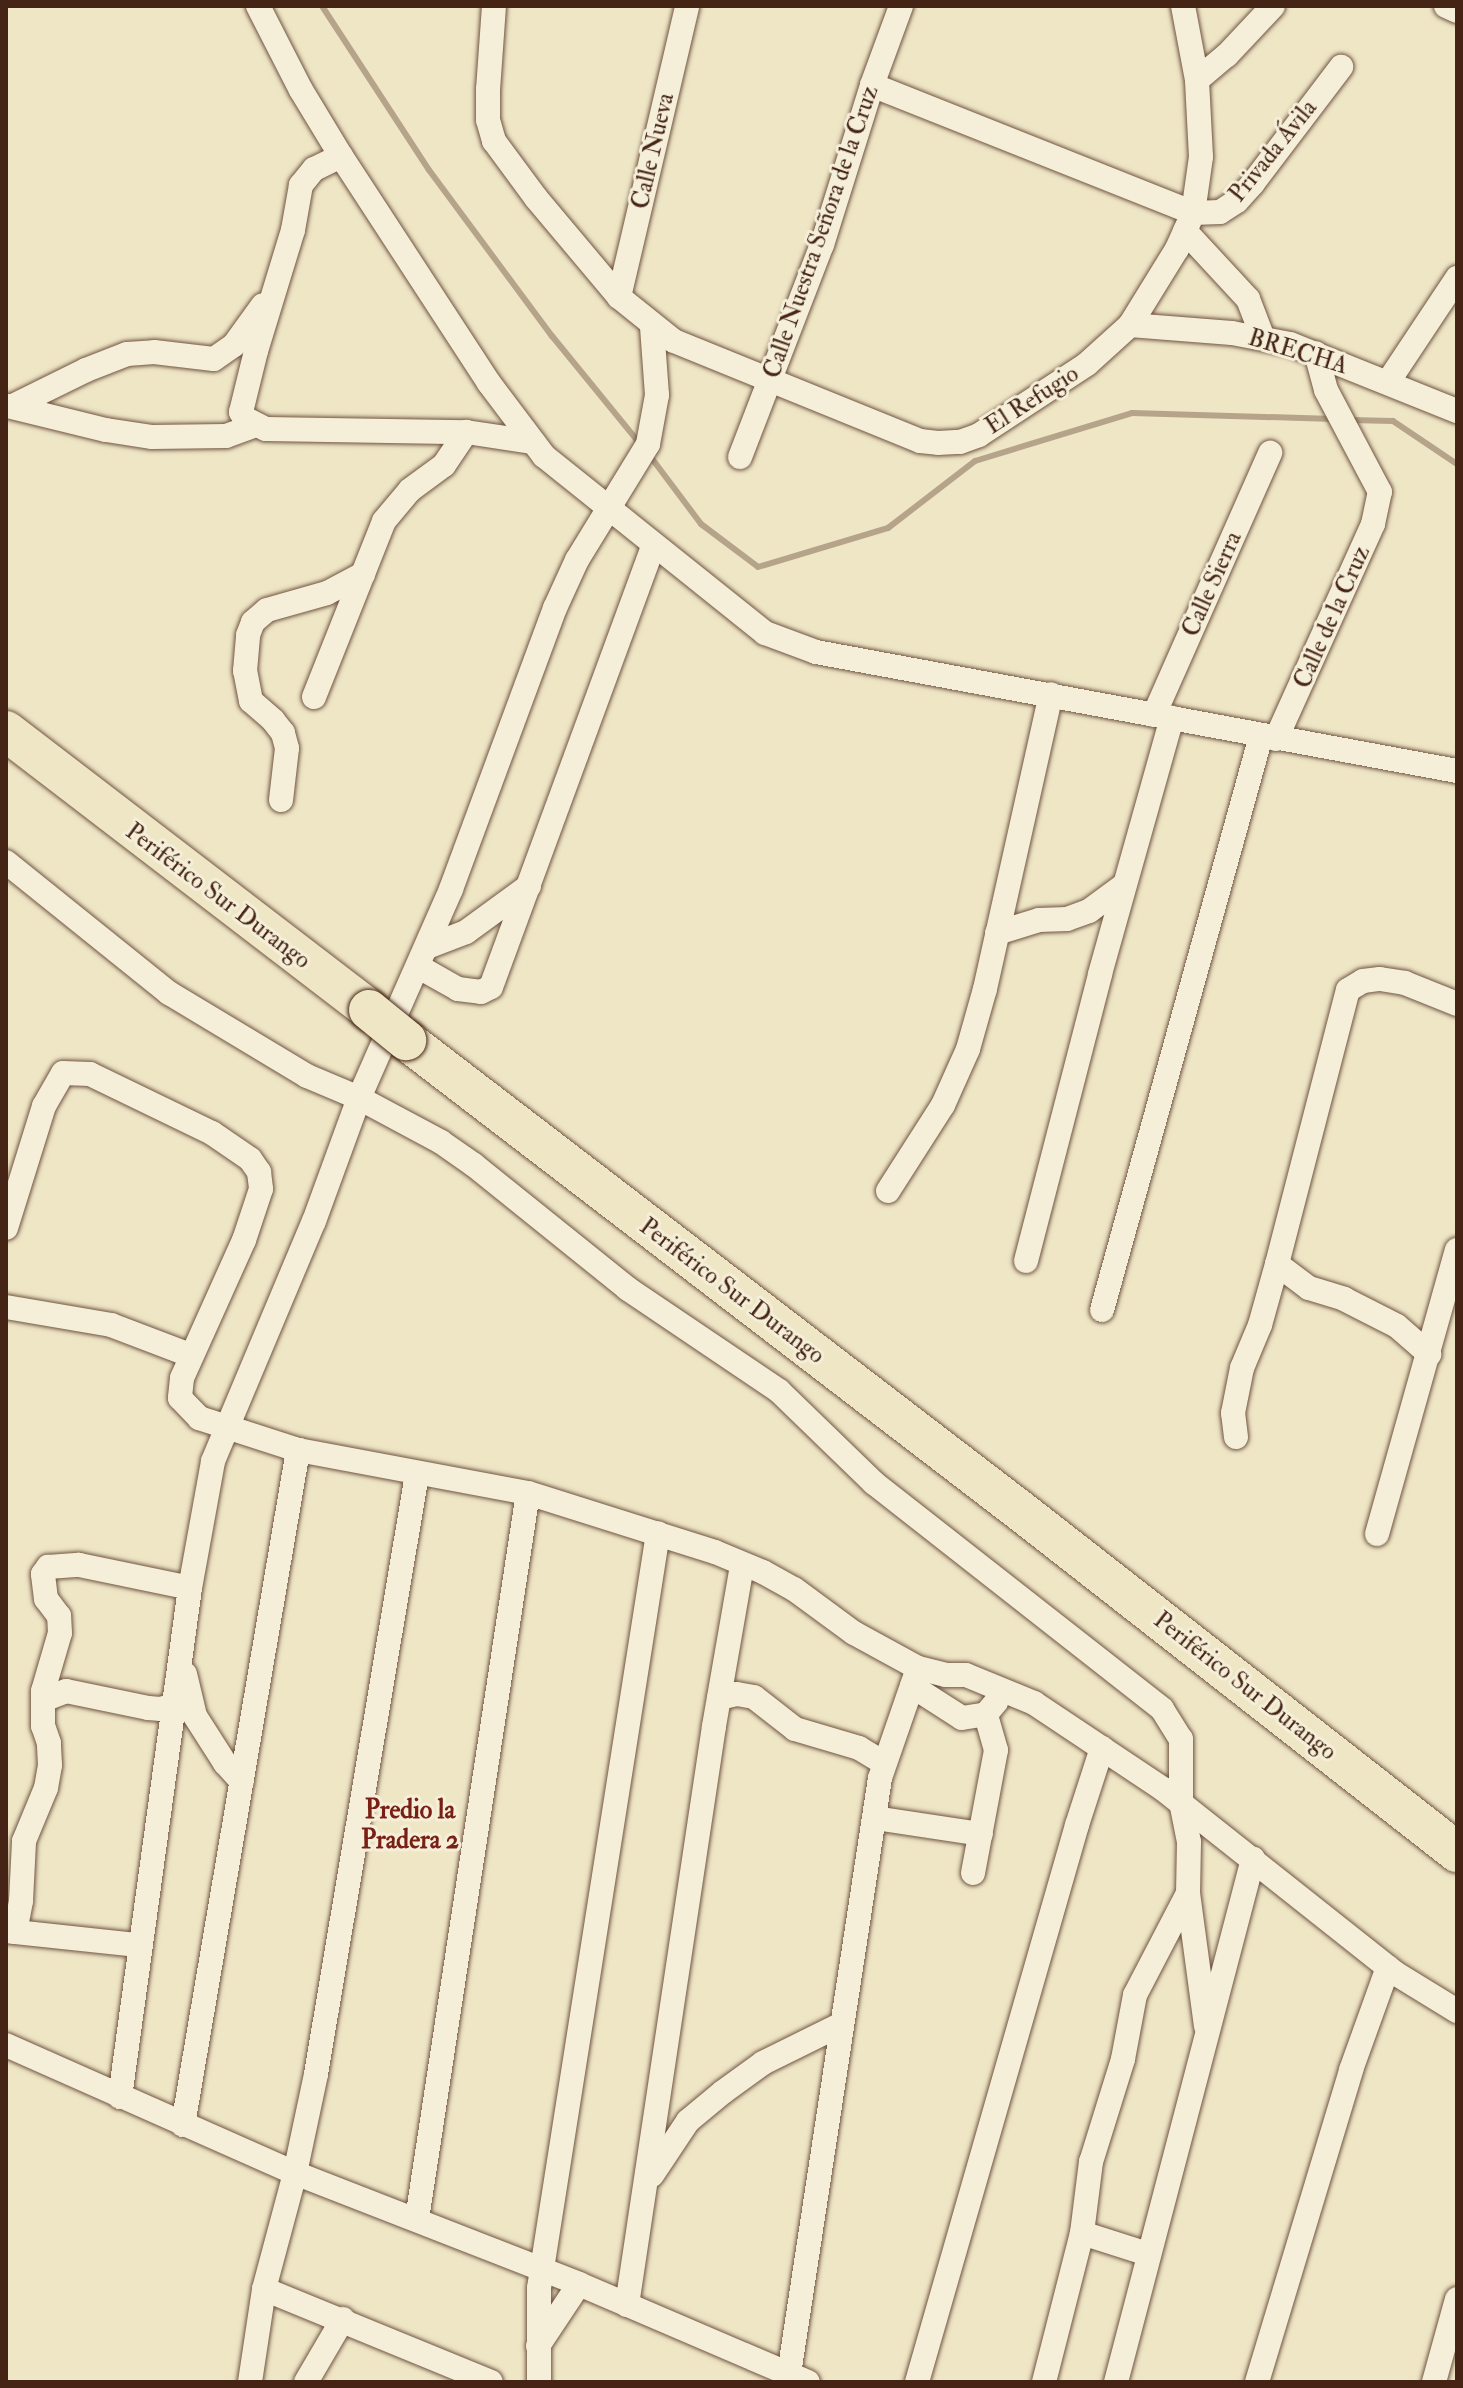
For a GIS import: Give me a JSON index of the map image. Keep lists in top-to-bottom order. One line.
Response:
{"streets":{"highway":["Periférico Sur Durango"],"street":["Calle Nueva","Privada Ávila","Calle Nuestra Señora de la Cruz","BRECHA","El Refugio","Calle Sierra","Calle de la Cruz"]},"crossings":[["Privada Ávila","El Refugio"],["Calle Nuestra Señora de la Cruz","El Refugio"],["BRECHA","El Refugio"],["BRECHA","Calle de la Cruz"]],"districts":["Predio la Pradera 2"]}
